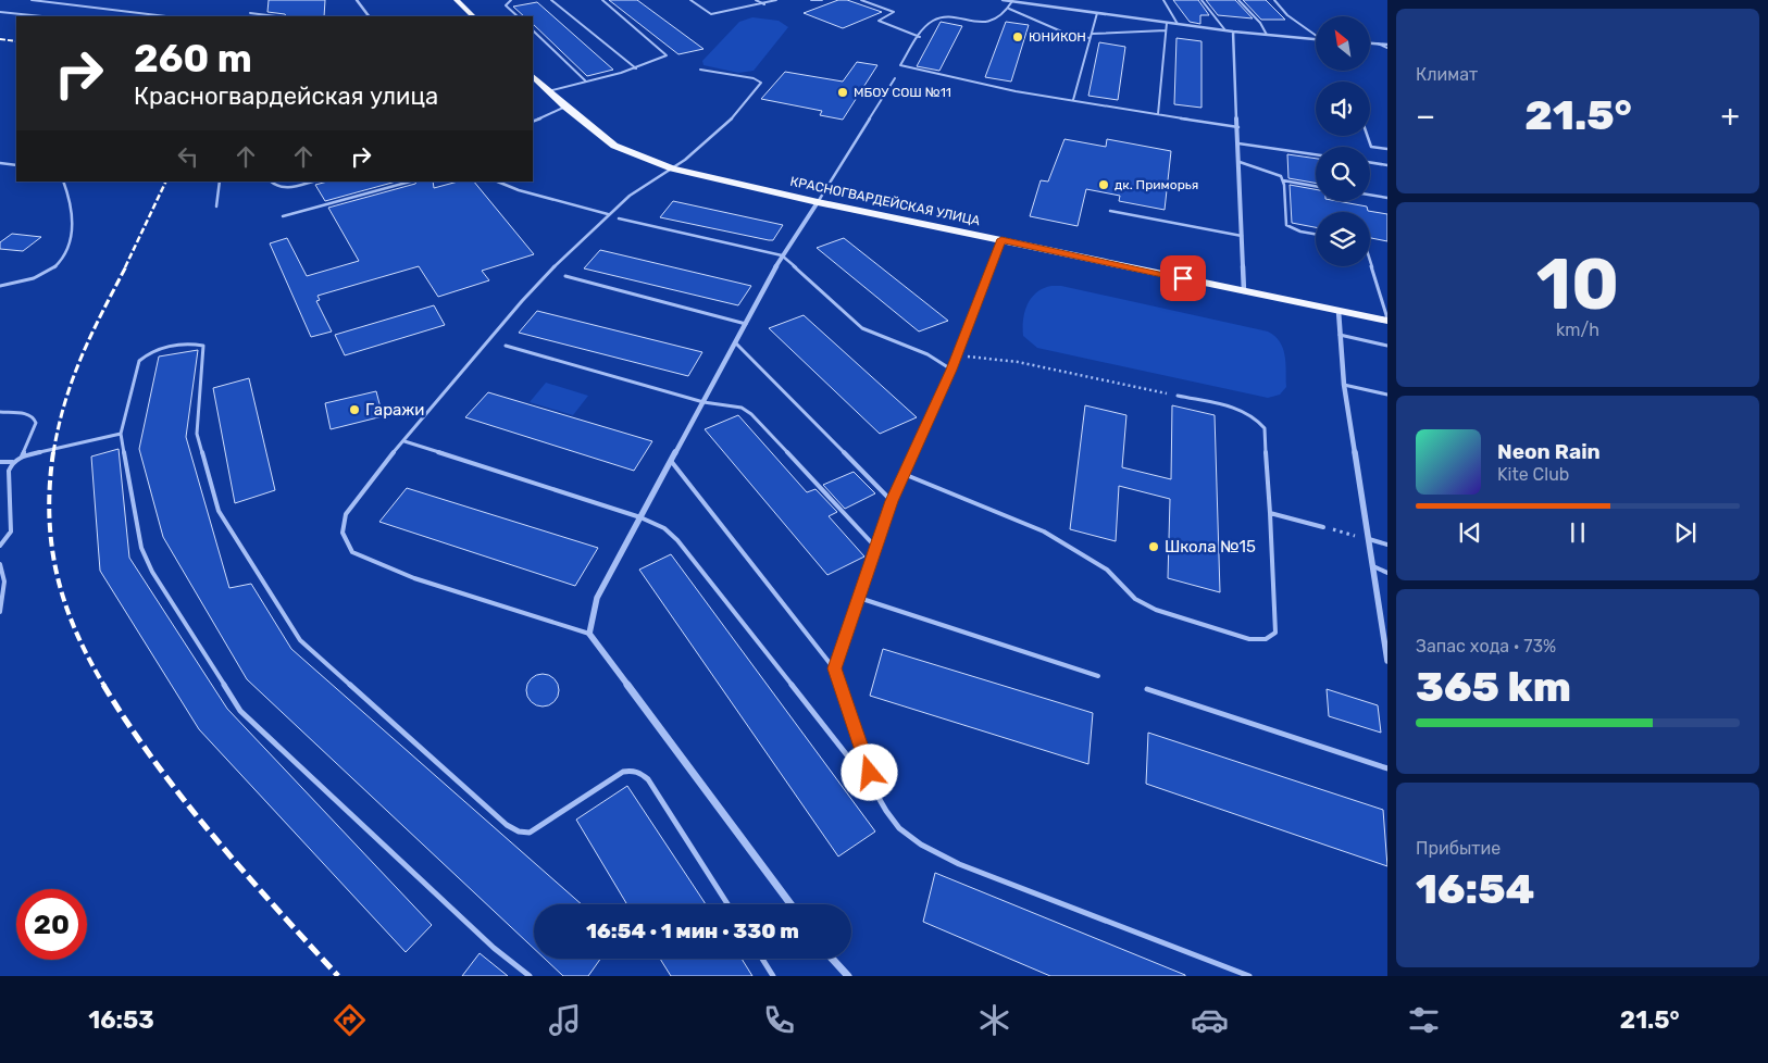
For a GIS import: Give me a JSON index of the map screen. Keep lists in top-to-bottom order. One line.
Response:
{"streets":{"main road":["КРАСНОГВАРДЕЙСКАЯ УЛИЦА"]},"places":["ЮНИКОН","МБОУ СОШ №11","дк. Приморья","Гаражи","Школа №15"],"north":"top left","page":{"tile":["Климат",["10","km/h"],["Запас хода · 73%","365 km"],["Прибытие","16:54"]],"turn":["260 m","Красногвардейская улица"],"heat":["−","21.5°","+"],"song":["Neon Rain","Kite Club"],"limit":"20","trip":"16:54 · 1 мин · 330 m","tabs":["16:53","21.5°"]}}
